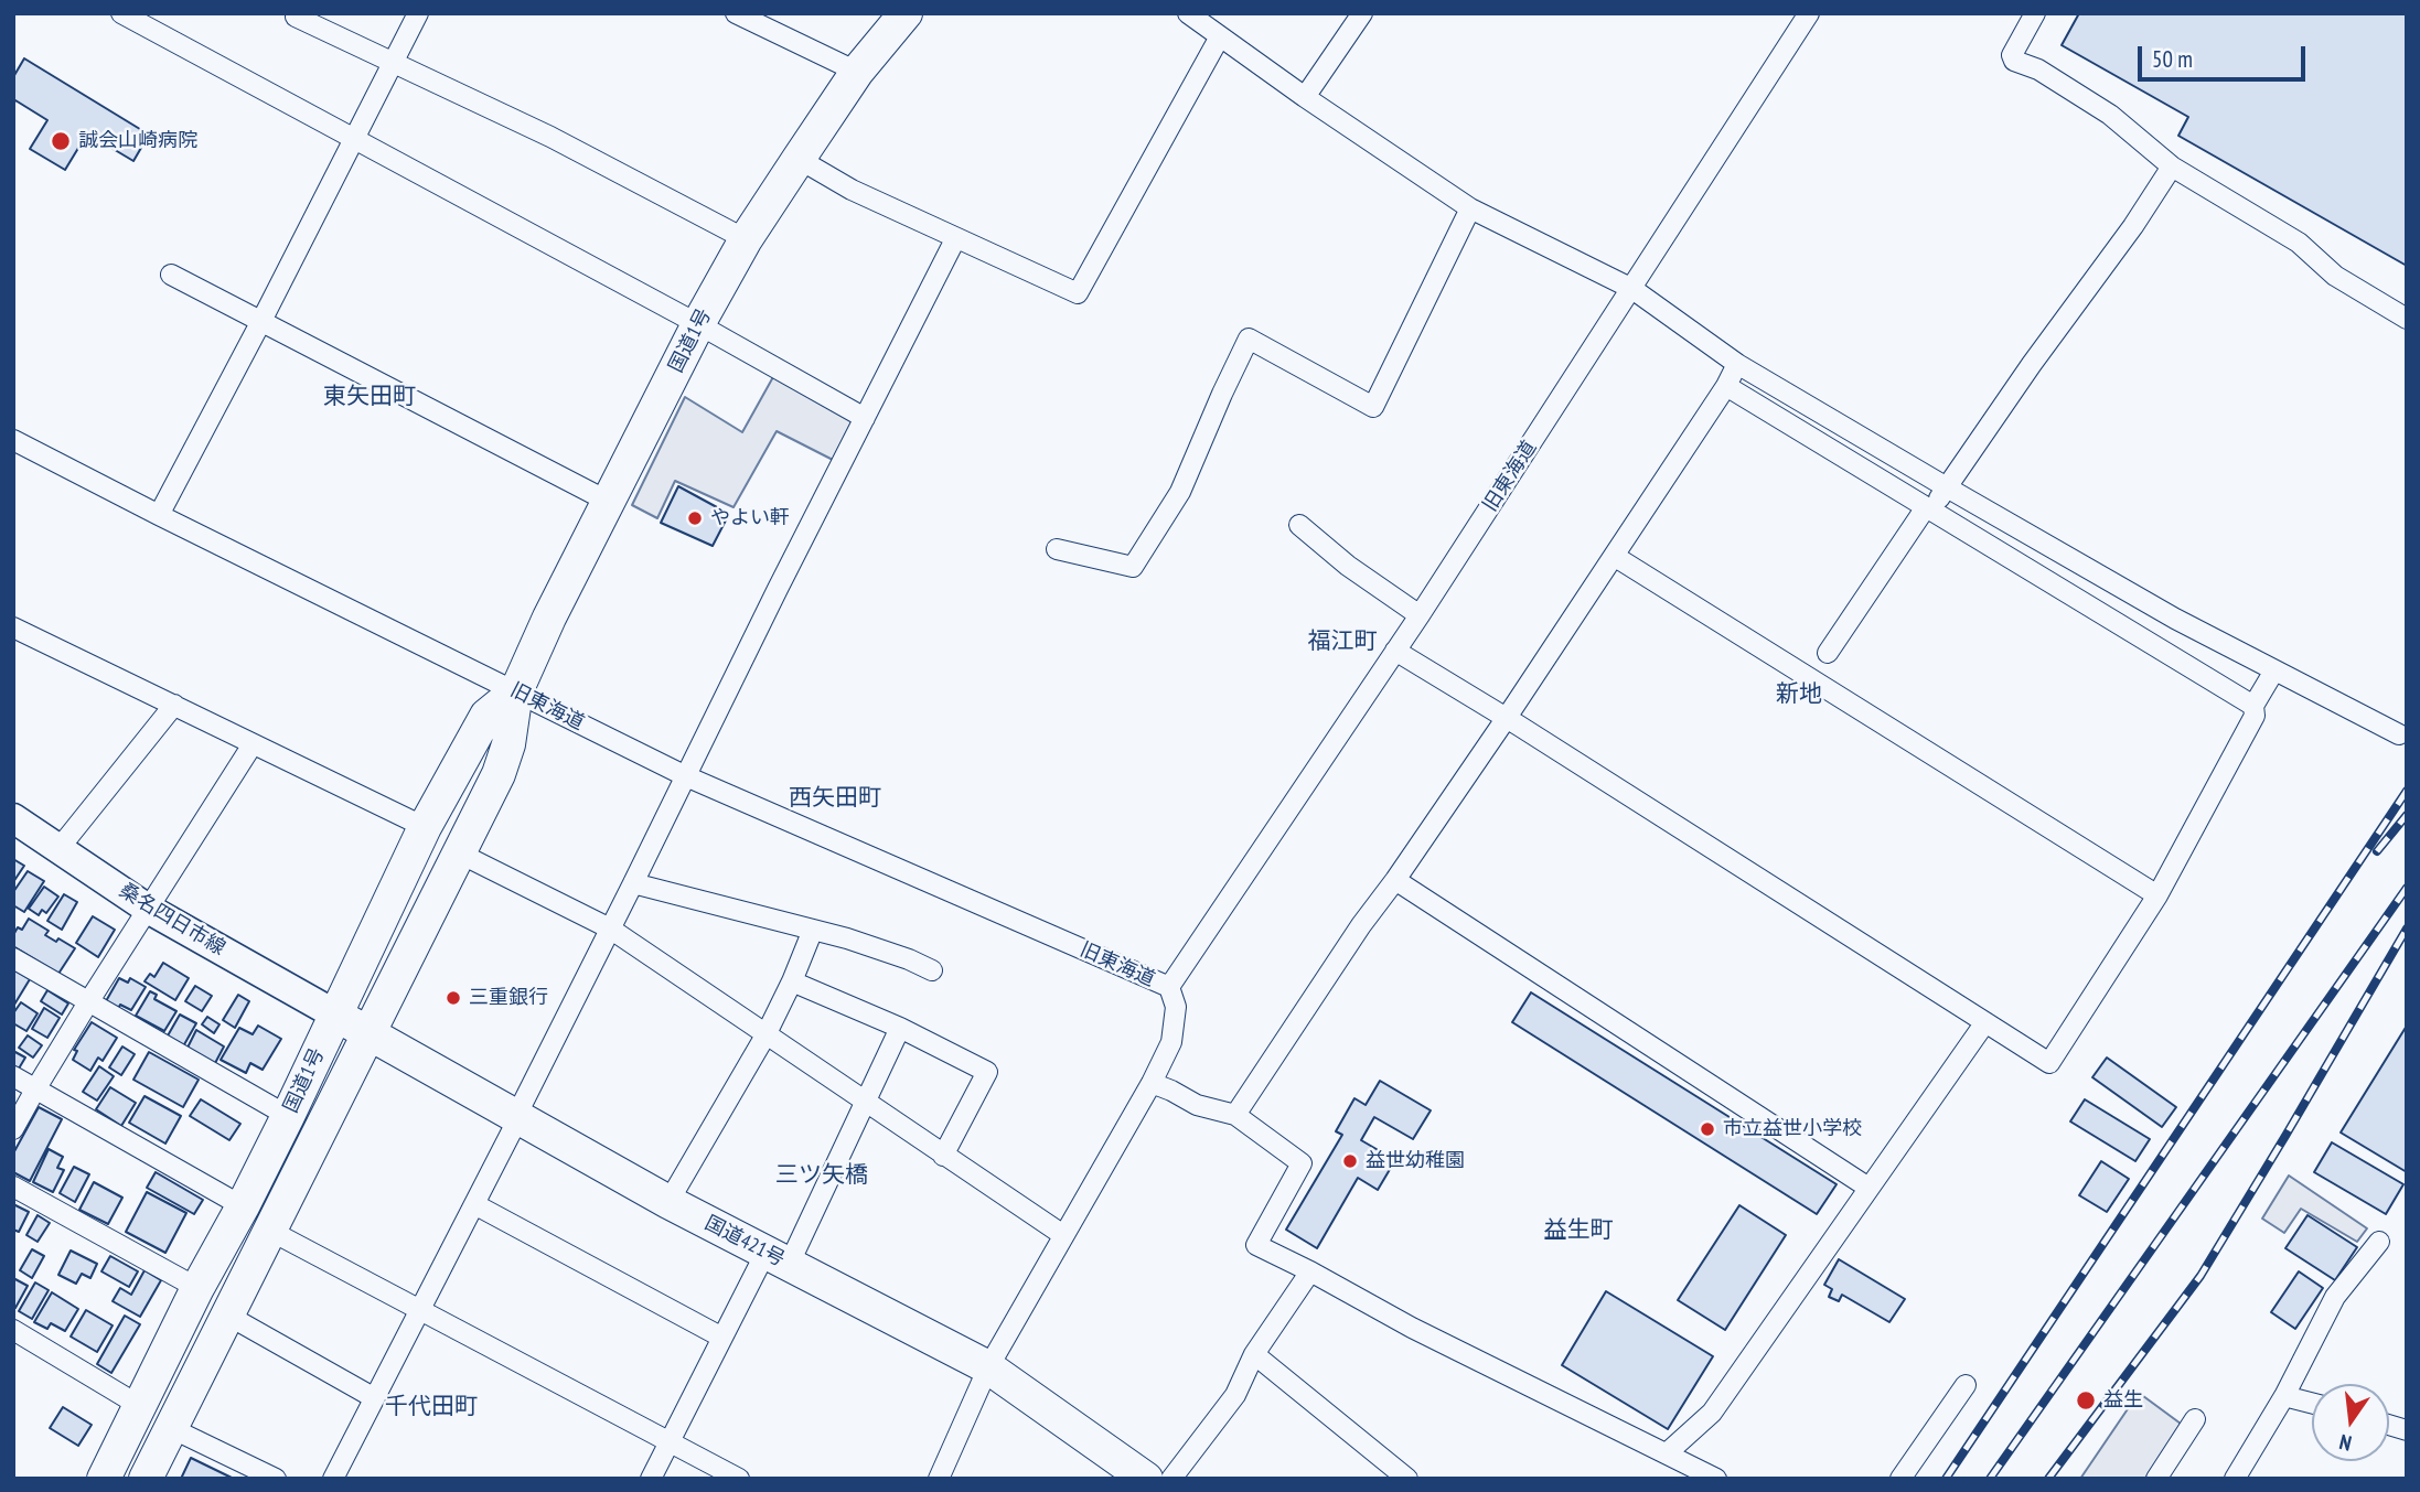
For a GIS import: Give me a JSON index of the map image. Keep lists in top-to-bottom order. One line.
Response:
{"streets":{"highway":["国道1号","国道421号"],"main road":["桑名四日市線"],"street":["旧東海道"]},"crossings":[["国道1号","旧東海道"],["国道1号","桑名四日市線"],["国道1号","国道421号"],["桑名四日市線","国道421号"]],"districts":["東矢田町","福江町","新地","西矢田町","三ツ矢橋","益生町","千代田町"],"places":["誠会山崎病院","やよい軒","三重銀行","市立益世小学校","益世幼稚園","益生"],"scale_bar":"50 m","north":"bottom"}
